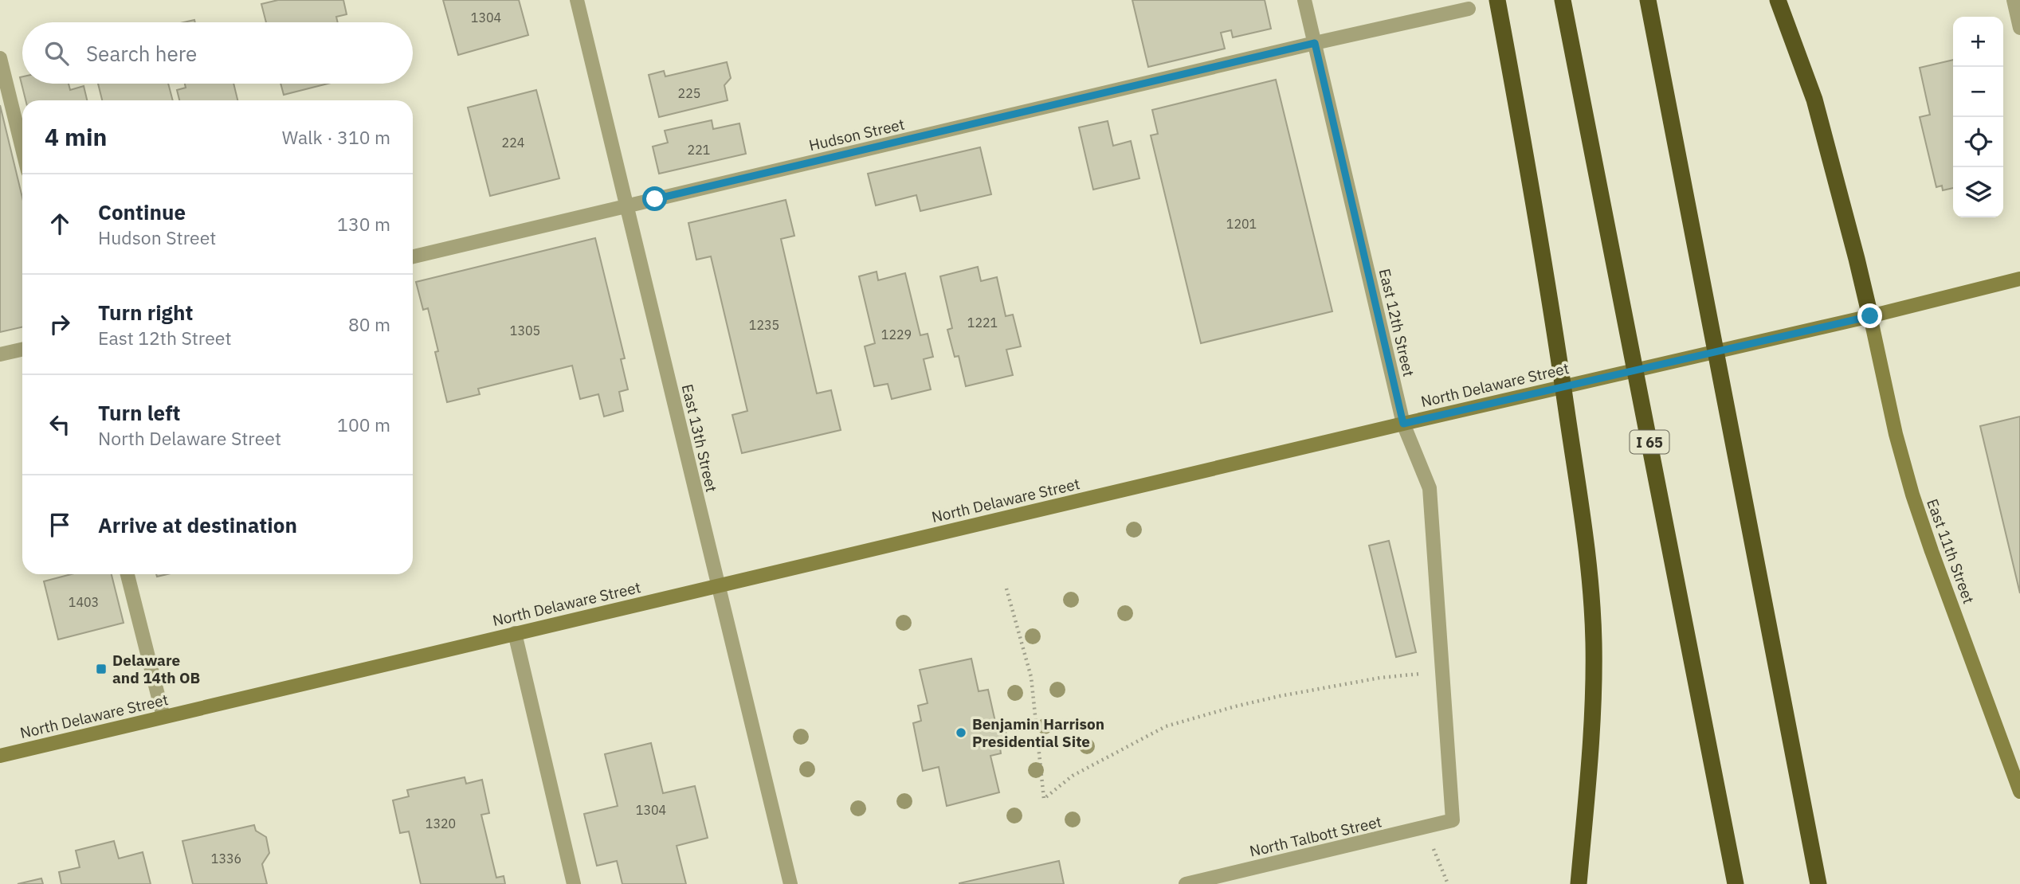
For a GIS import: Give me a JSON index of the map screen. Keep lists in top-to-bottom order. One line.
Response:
{"streets":{"highway":["I 65"],"main road":["North Delaware Street","East 11th Street"],"street":["Hudson Street","East 12th Street","East 13th Street","North Talbott Street"]},"crossings":[["Hudson Street","East 12th Street"],["Hudson Street","East 13th Street"],["East 12th Street","North Delaware Street"],["East 12th Street","North Talbott Street"],["North Delaware Street","East 13th Street"],["North Delaware Street","East 11th Street"]],"places":{"transit":["Delaware and 14th OB"],"other":["Benjamin Harrison Presidential Site"]},"house_numbers":["1304","225","224","221","1201","1221","1235","1305","1229","1403","1304","1320","1336"],"page":{"map_buttons":["+","−"],"search":"Search here","heading":["4 min","Walk · 310 m"],"list":[["Continue","Hudson Street","130 m"],["Turn right","East 12th Street","80 m"],["Turn left","North Delaware Street","100 m"],"Arrive at destination"]}}
